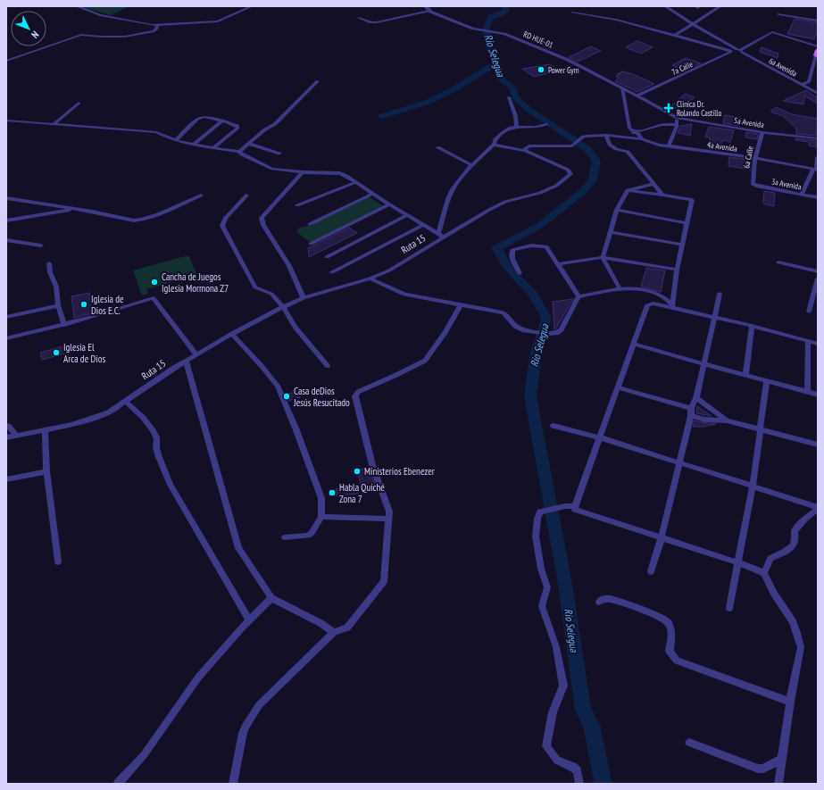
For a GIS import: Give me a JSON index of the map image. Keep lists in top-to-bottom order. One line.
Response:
{"streets":{"street":["RD HUE-01","6a Avenida","7a Calle","5a Avenida","4a Avenida","6a Calle","3a Avenida","Ruta 15"]},"crossings":[["RD HUE-01","7a Calle"],["6a Avenida","7a Calle"],["5a Avenida","6a Calle"],["4a Avenida","6a Calle"],["6a Calle","3a Avenida"]],"water":["Río Selegua"],"places":{"other":["Power Gym","Cancha de Juegos Iglesia Mormona Z7","Iglesia de Dios E.C.","Iglesia El Arca de Dios","Casa deDios Jesús Resucitado","Ministerios Ebenezer","Habla Quiché Zona 7"],"health":["Clinica Dr. Rolando Castillo"]},"north":"bottom right"}
